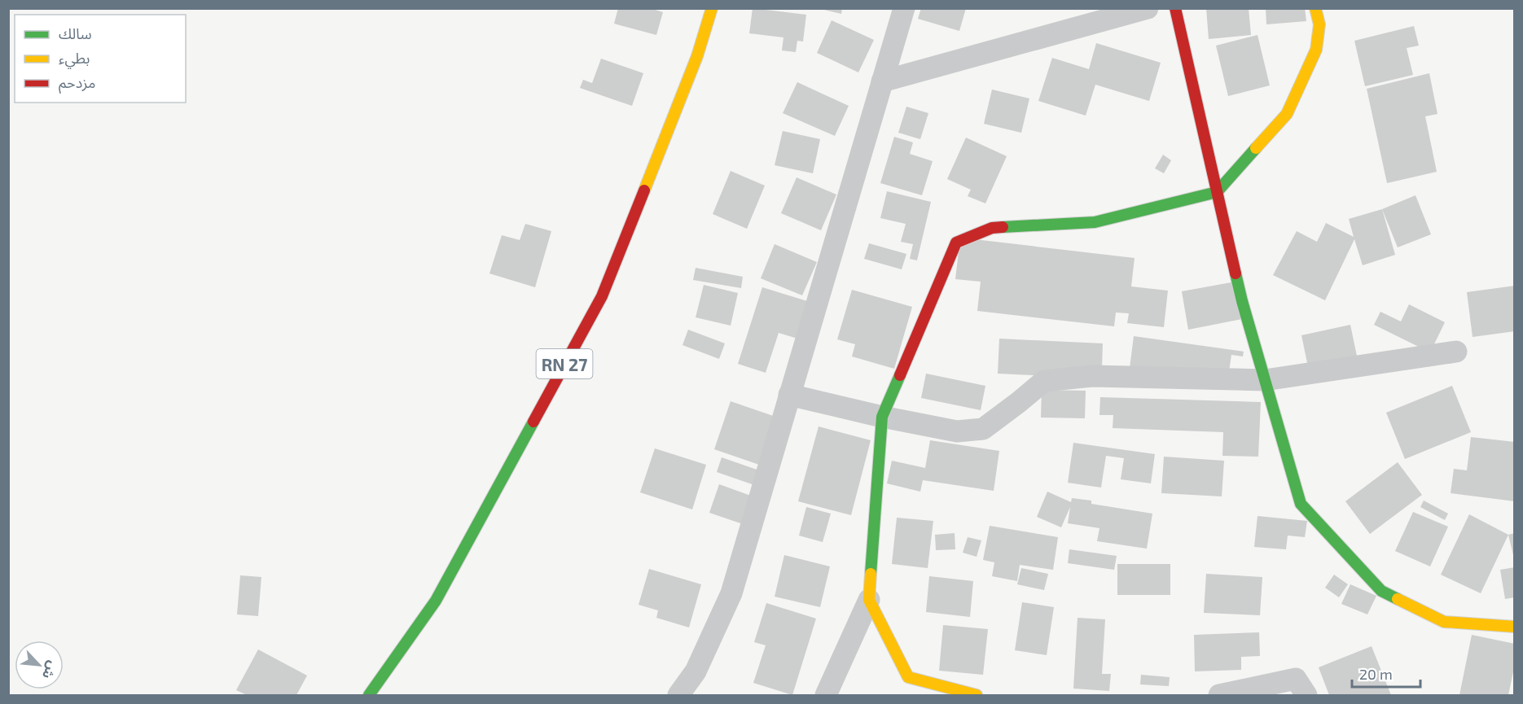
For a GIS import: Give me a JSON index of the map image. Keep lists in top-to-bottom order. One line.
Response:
{"streets":{"street":["RN 27"]},"legend":["سالك","بطيء","مزدحم"],"scale_bar":"20 m","north":"bottom right"}
